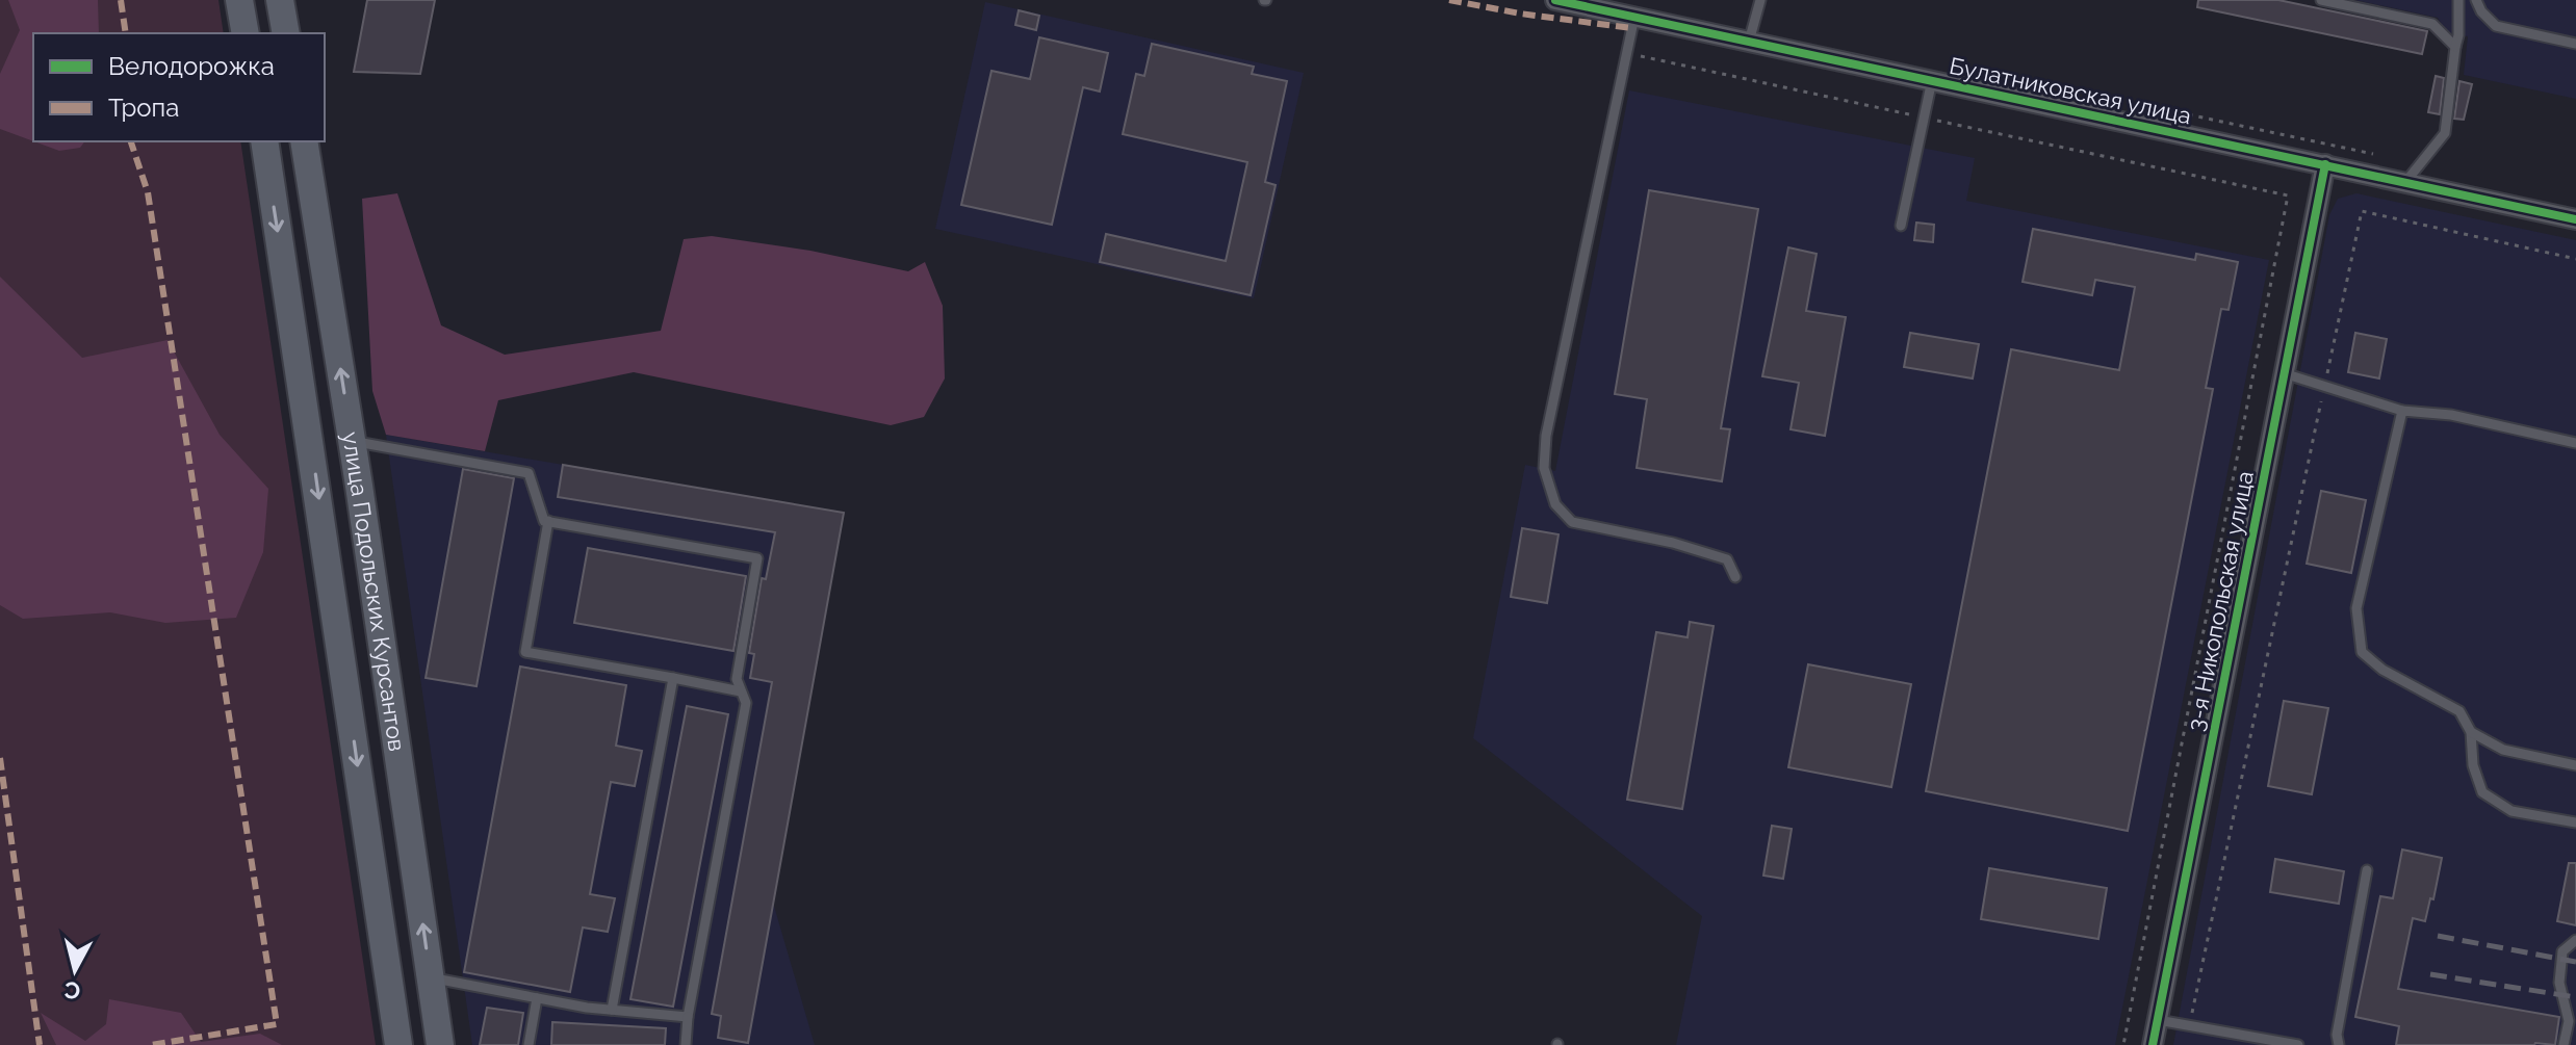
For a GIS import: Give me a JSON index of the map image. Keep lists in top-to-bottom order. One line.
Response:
{"streets":{"main road":["улица Подольских Курсантов"],"street":["Булатниковская улица","3-я Никопольская улица"]},"crossings":[["Булатниковская улица","3-я Никопольская улица"]],"legend":["Велодорожка","Тропа"],"north":"bottom"}
